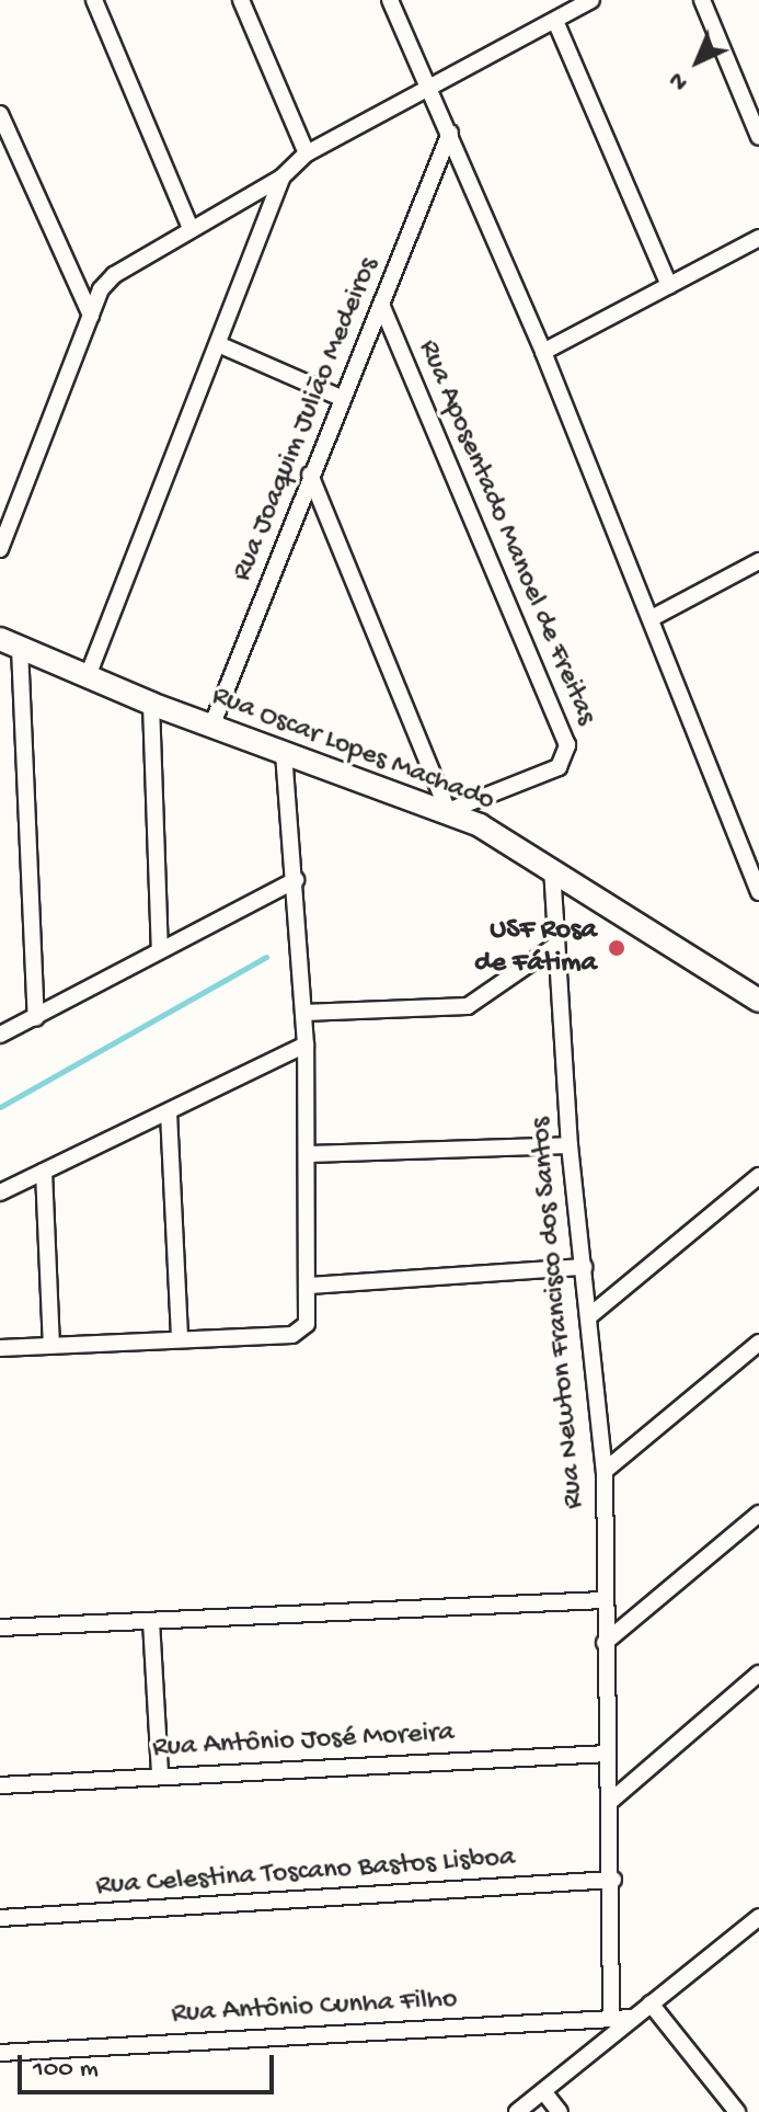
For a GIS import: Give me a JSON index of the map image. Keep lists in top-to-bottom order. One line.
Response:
{"streets":{"street":["Rua Joaquim Julião Medeiros","Rua Aposentado Manoel de Freitas","Rua Oscar Lopes Machado","Rua Newton Francisco dos Santos","Rua Antônio José Moreira","Rua Celestina Toscano Bastos Lisboa","Rua Antônio Cunha Filho"]},"crossings":[["Rua Joaquim Julião Medeiros","Rua Aposentado Manoel de Freitas"],["Rua Joaquim Julião Medeiros","Rua Oscar Lopes Machado"],["Rua Aposentado Manoel de Freitas","Rua Oscar Lopes Machado"],["Rua Oscar Lopes Machado","Rua Newton Francisco dos Santos"],["Rua Newton Francisco dos Santos","Rua Antônio José Moreira"],["Rua Newton Francisco dos Santos","Rua Celestina Toscano Bastos Lisboa"],["Rua Newton Francisco dos Santos","Rua Antônio Cunha Filho"]],"places":["USF Rosa de Fátima"],"scale_bar":"100 m","north":"bottom left"}
